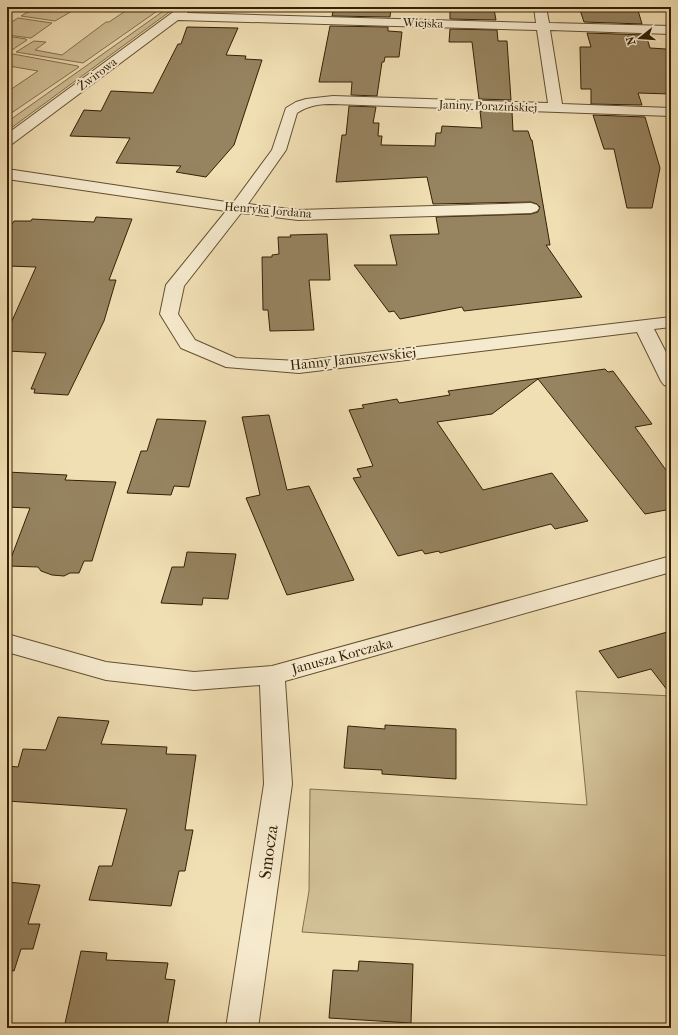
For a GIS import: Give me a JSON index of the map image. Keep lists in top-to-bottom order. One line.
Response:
{"streets":{"street":["Wiejska","Żwirowa","Janiny Porazińskiej","Henryka Jordana","Hanny Januszewskiej","Janusza Korczaka","Smocza"]},"crossings":[["Wiejska","Żwirowa"],["Janiny Porazińskiej","Hanny Januszewskiej"],["Henryka Jordana","Hanny Januszewskiej"],["Janusza Korczaka","Smocza"]],"north":"left"}
